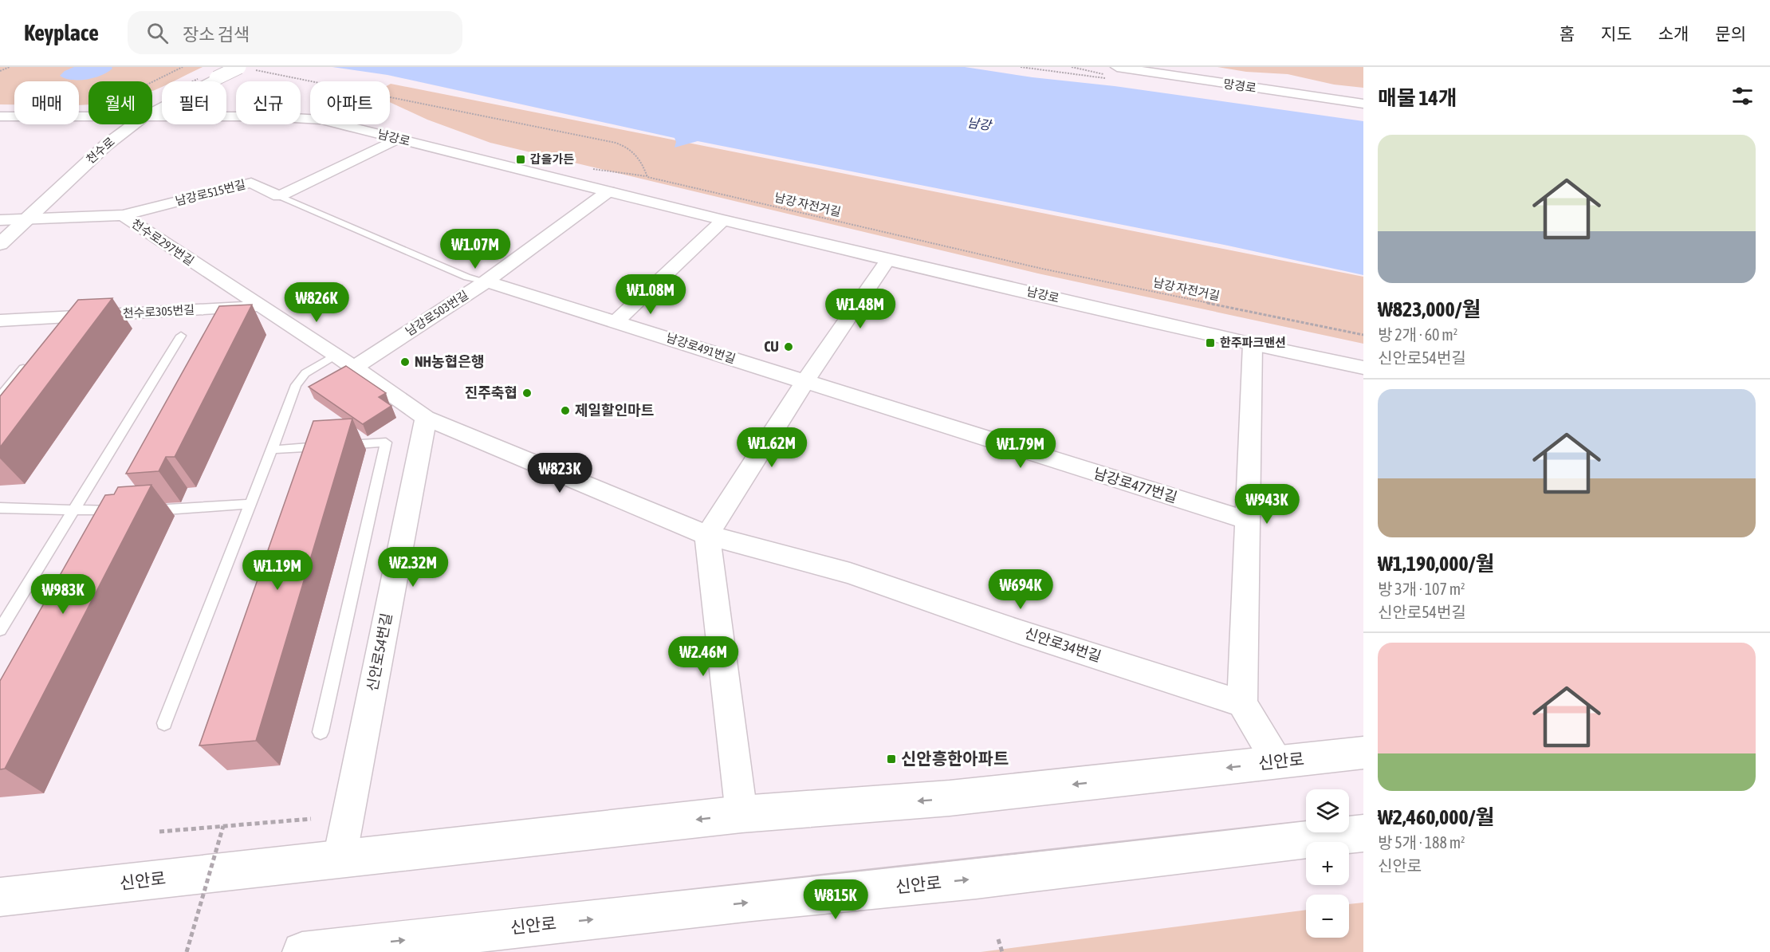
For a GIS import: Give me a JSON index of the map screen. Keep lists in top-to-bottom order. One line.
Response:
{"streets":{"street":["망경로","남강로","천수로","남강로515번길","천수로297번길","천수로305번길","남강로503번길","남강로491번길","남강로477번길","신안로34번길","신안로54번길","신안로"],"path":["남강 자전거길"]},"crossings":[["남강로","남강로503번길"],["천수로","천수로297번길"],["남강로515번길","천수로297번길"],["천수로297번길","천수로305번길"],["남강로503번길","남강로491번길"],["남강로491번길","남강로477번길"],["신안로54번길","신안로"]],"water":["남강"],"places":{"transit":["갑을가든","한주파크맨션","신안흥한아파트"],"other":["CU","NH농협은행","진주축협","제일할인마트"]},"page":{"header":"Keyplace","search":"장소 검색","nav":["홈","지도","소개","문의"],"heading":"매물 14개","chip":["매매","월세","필터","신규","아파트"],"list":[{"name":"₩823,000/월","note":"방 2개 · 60 m² · 신안로54번길"},{"name":"₩1,190,000/월","note":"방 3개 · 107 m² · 신안로54번길"},{"name":"₩2,460,000/월","note":"방 5개 · 188 m² · 신안로"}],"price":["₩1.07M","₩1.08M","₩826K","₩1.48M","₩1.62M","₩1.79M","₩823K","₩943K","₩2.32M","₩1.19M","₩694K","₩983K","₩2.46M","₩815K"],"map_buttons":["+","−"]}}
